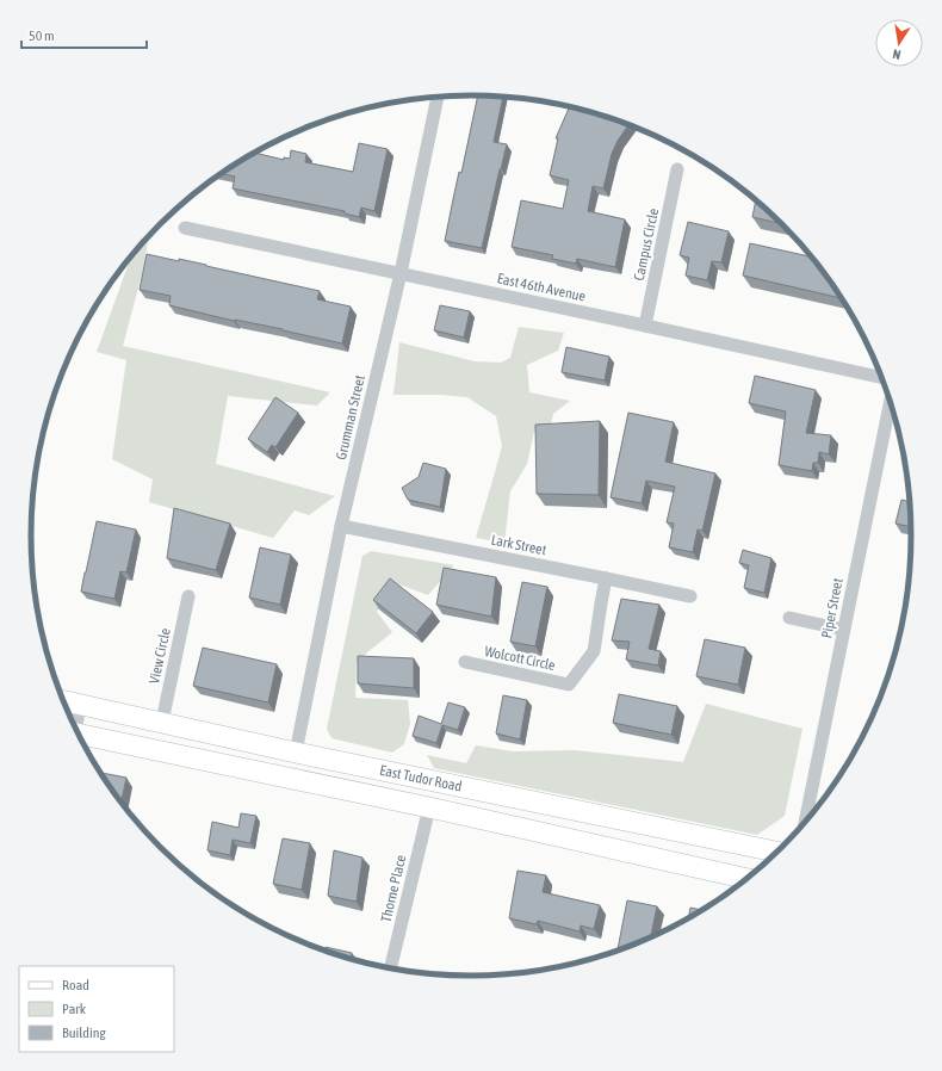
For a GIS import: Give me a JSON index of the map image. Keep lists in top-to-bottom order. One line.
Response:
{"streets":{"main road":["East Tudor Road"],"street":["Campus Circle","East 46th Avenue","Grumman Street","Lark Street","Piper Street","View Circle","Wolcott Circle","Thorne Place"]},"crossings":[["Campus Circle","East 46th Avenue"],["East 46th Avenue","Grumman Street"],["Grumman Street","Lark Street"],["Grumman Street","East Tudor Road"],["Lark Street","Wolcott Circle"],["View Circle","East Tudor Road"],["East Tudor Road","Thorne Place"]],"legend":["Road","Park","Building"],"scale_bar":"50 m","north":"bottom"}
